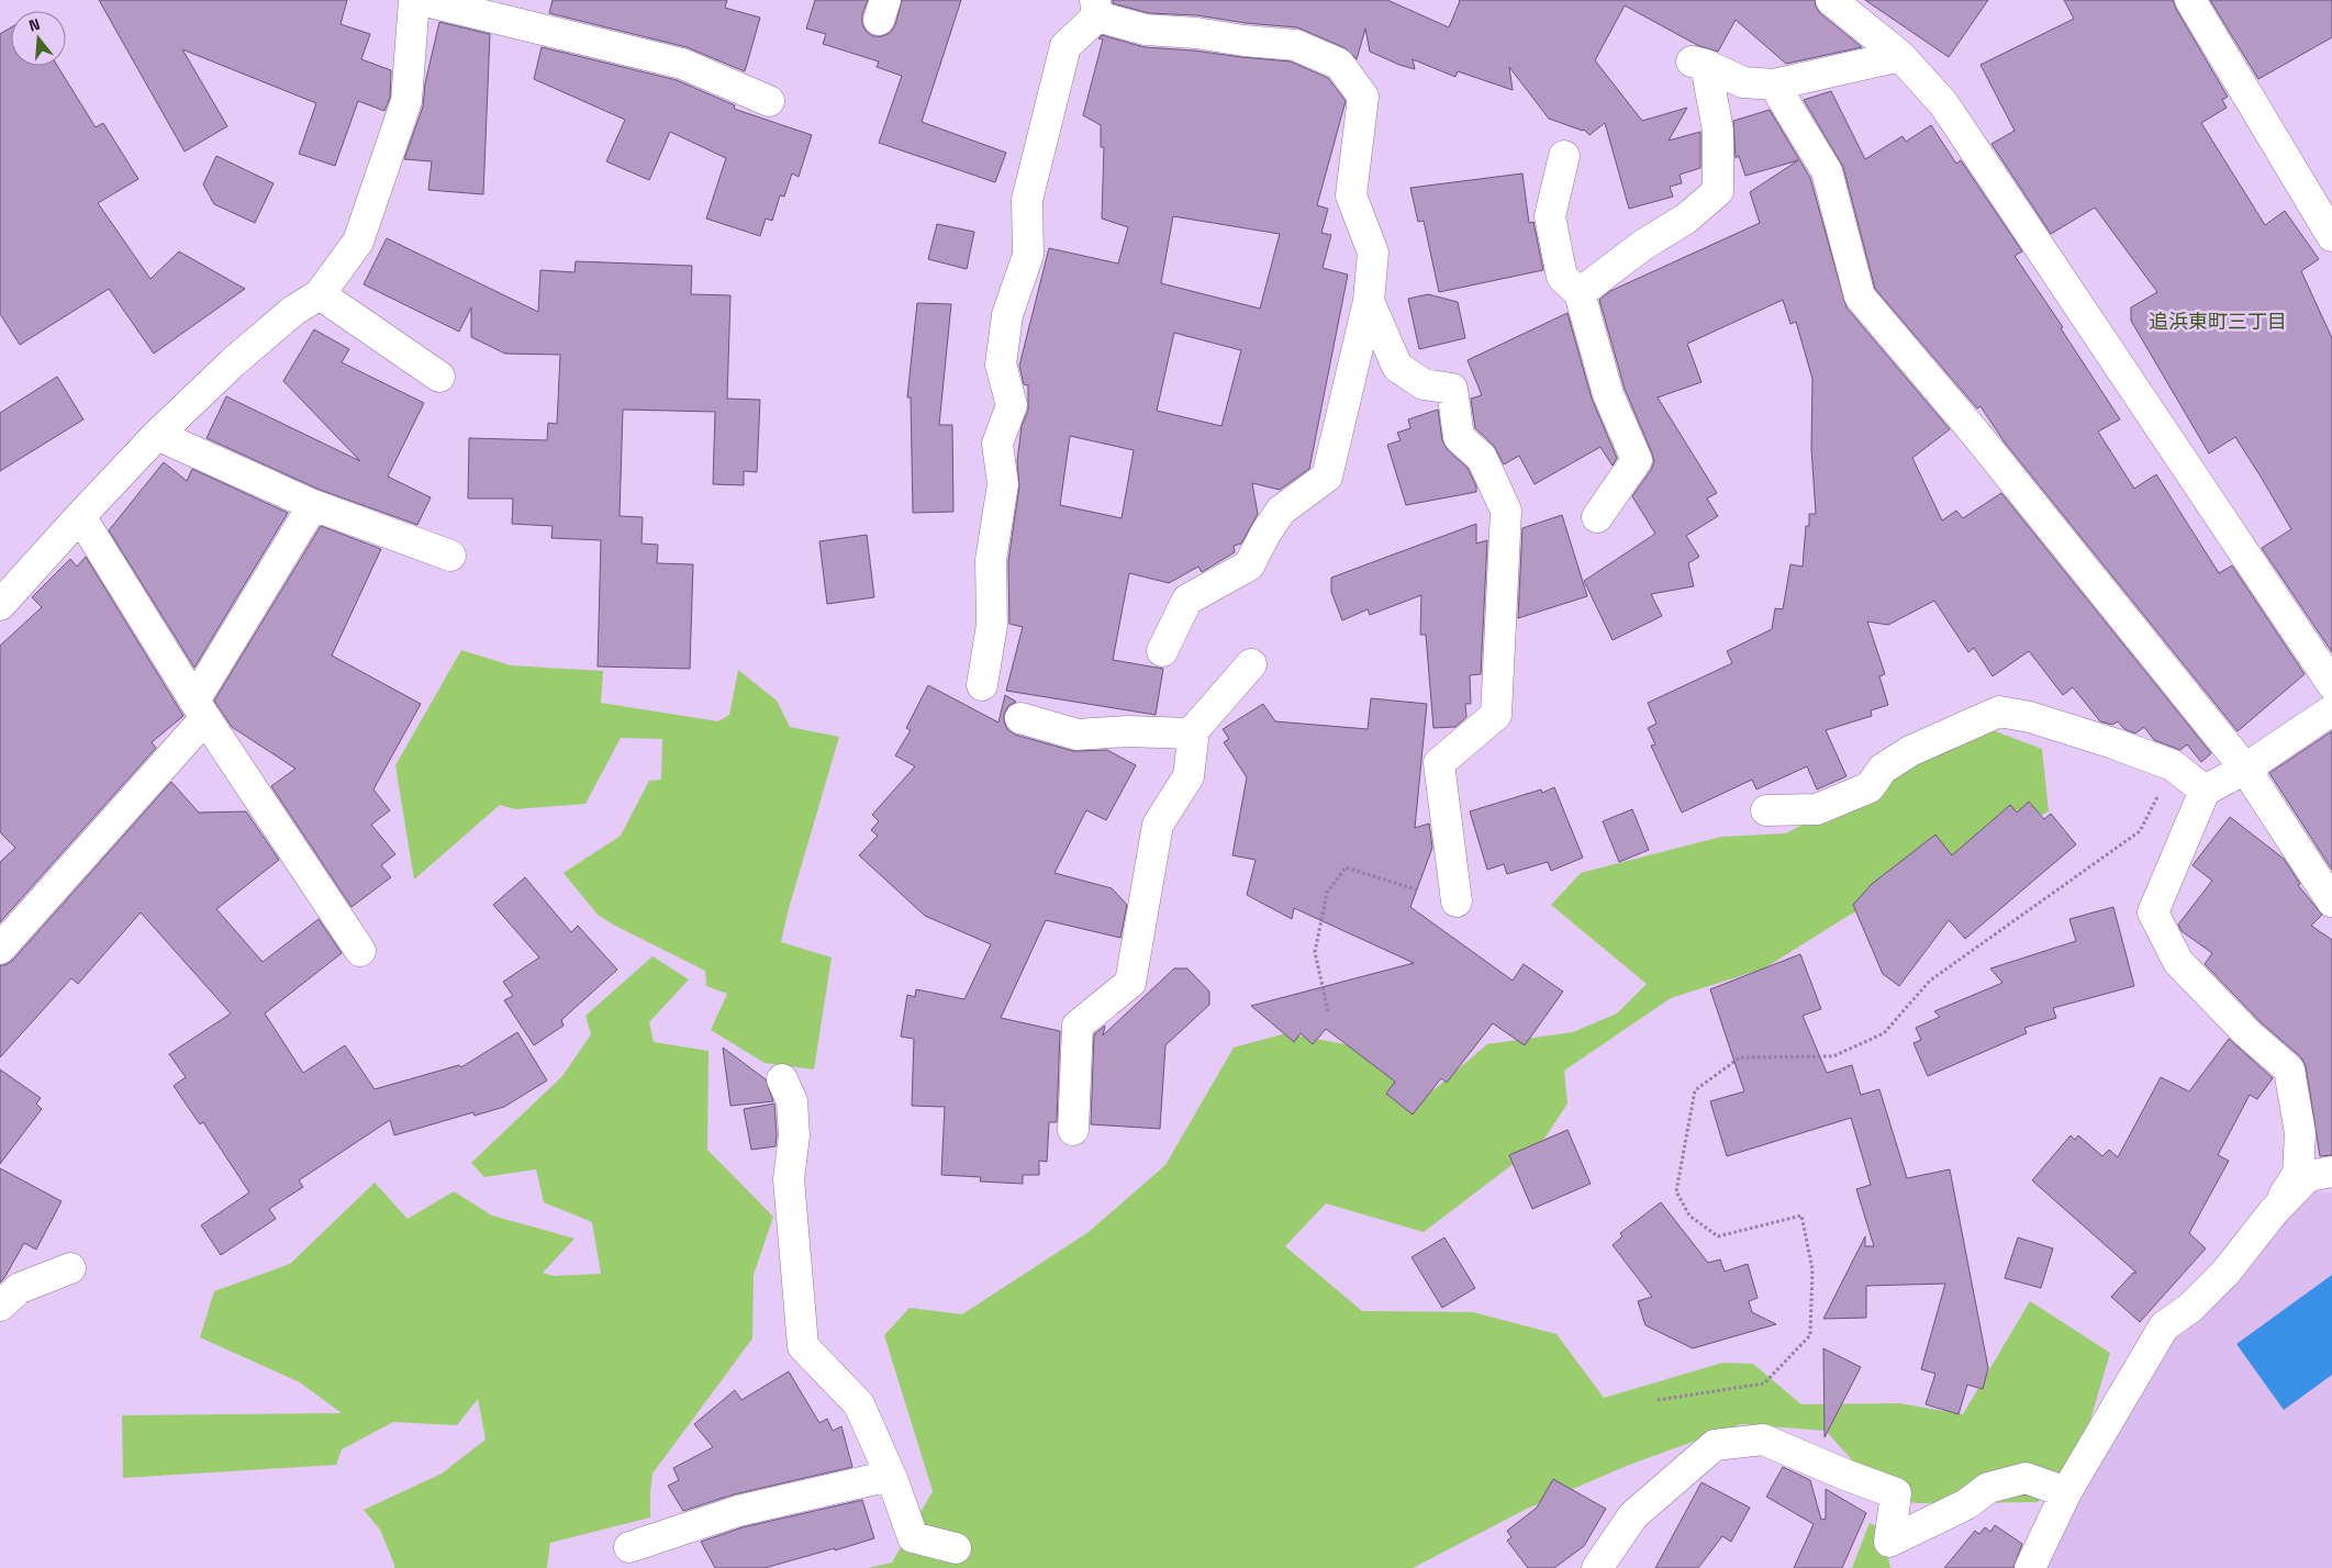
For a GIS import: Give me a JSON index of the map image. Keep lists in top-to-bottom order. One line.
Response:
{"districts":["追浜東町三丁目"],"north":"top"}
